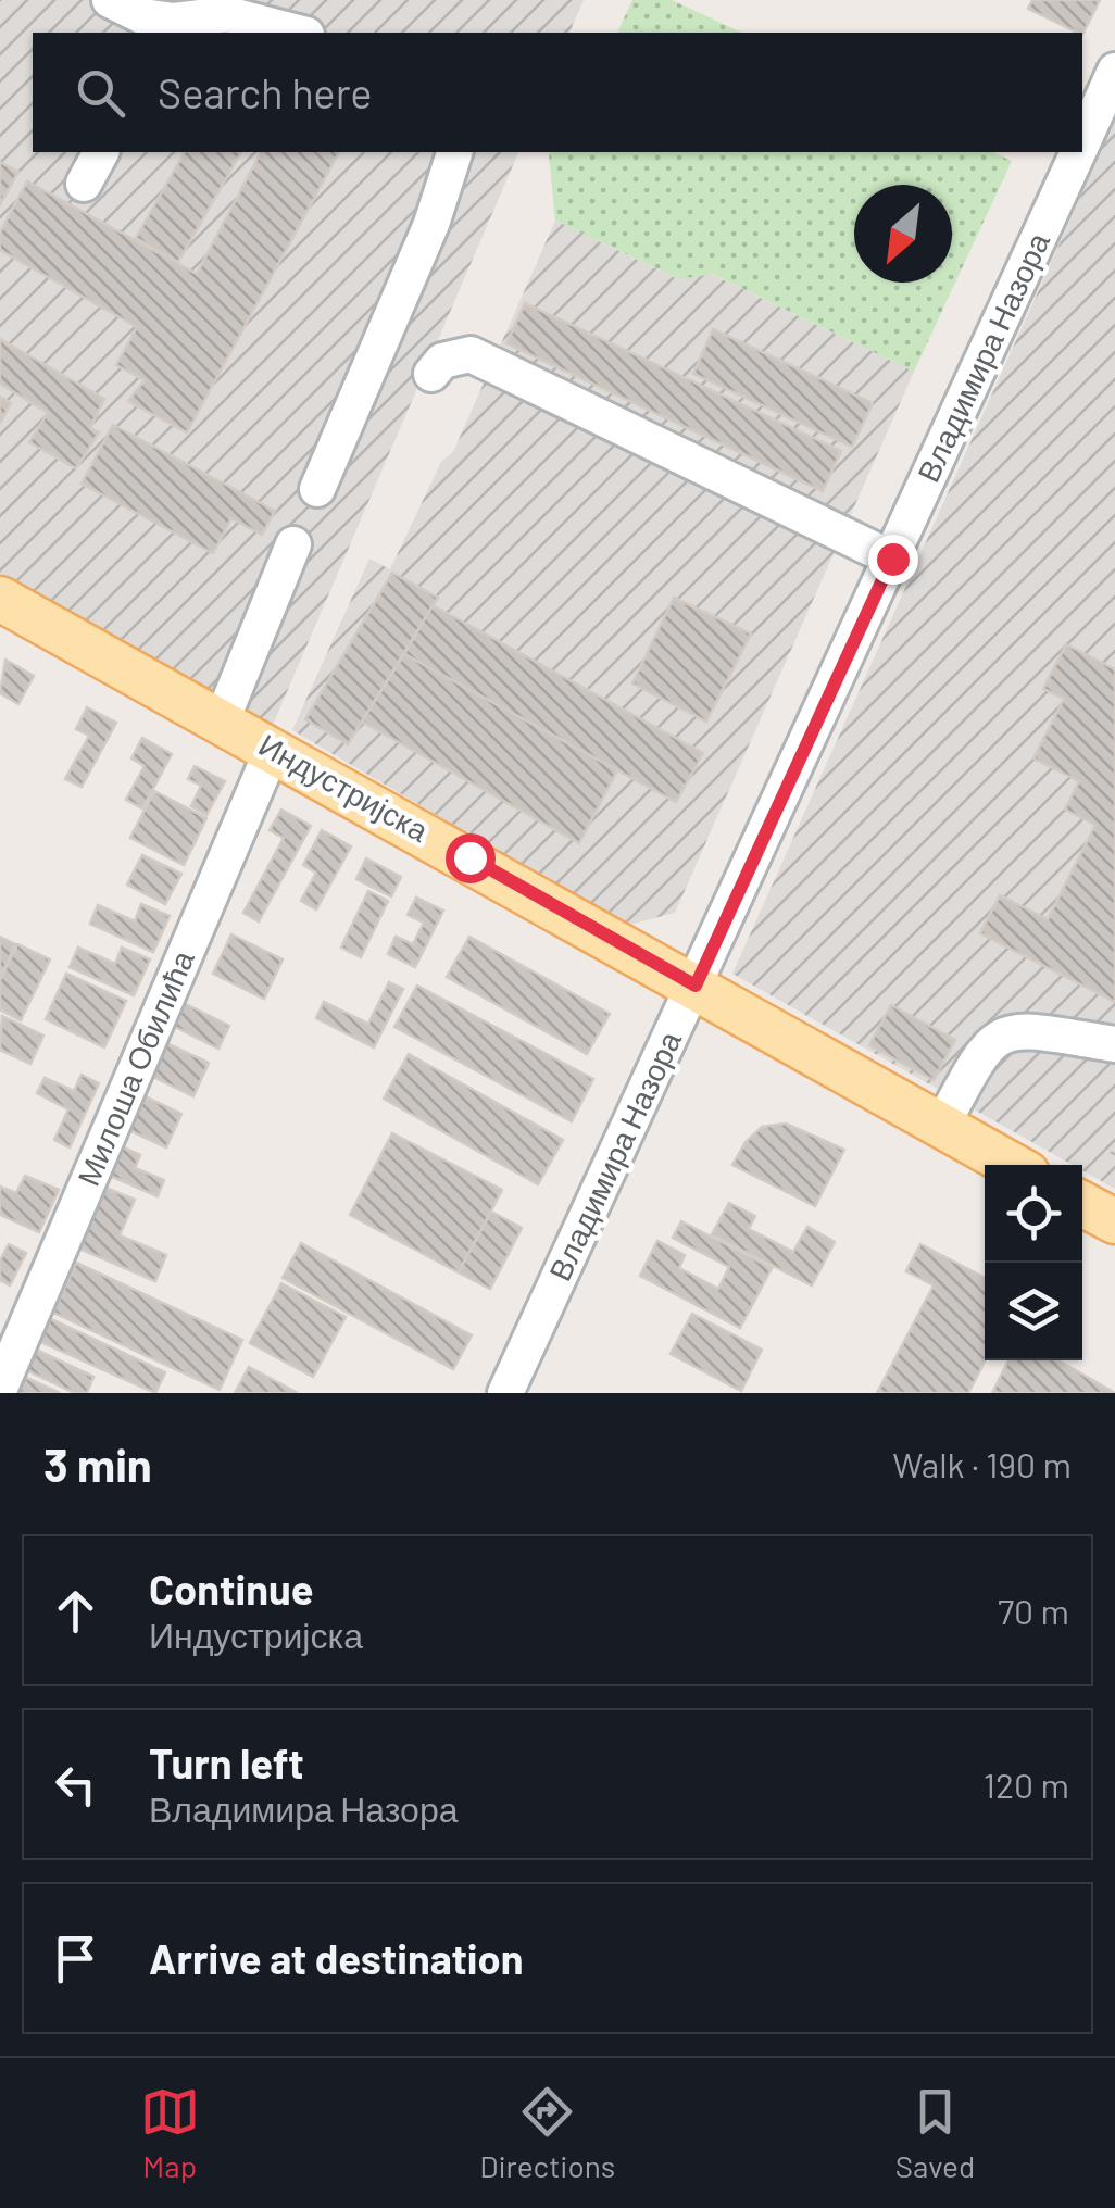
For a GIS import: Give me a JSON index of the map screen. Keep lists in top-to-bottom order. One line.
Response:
{"streets":{"main road":["Индустријска"],"street":["Владимира Назора","Милоша Обилића"]},"crossings":[["Владимира Назора","Индустријска"],["Индустријска","Милоша Обилића"]],"north":"bottom left","page":{"search":"Search here","heading":["3 min","Walk · 190 m"],"list":[["Continue","Индустријска","70 m"],["Turn left","Владимира Назора","120 m"],"Arrive at destination"],"nav":["Map","Directions","Saved"]}}
